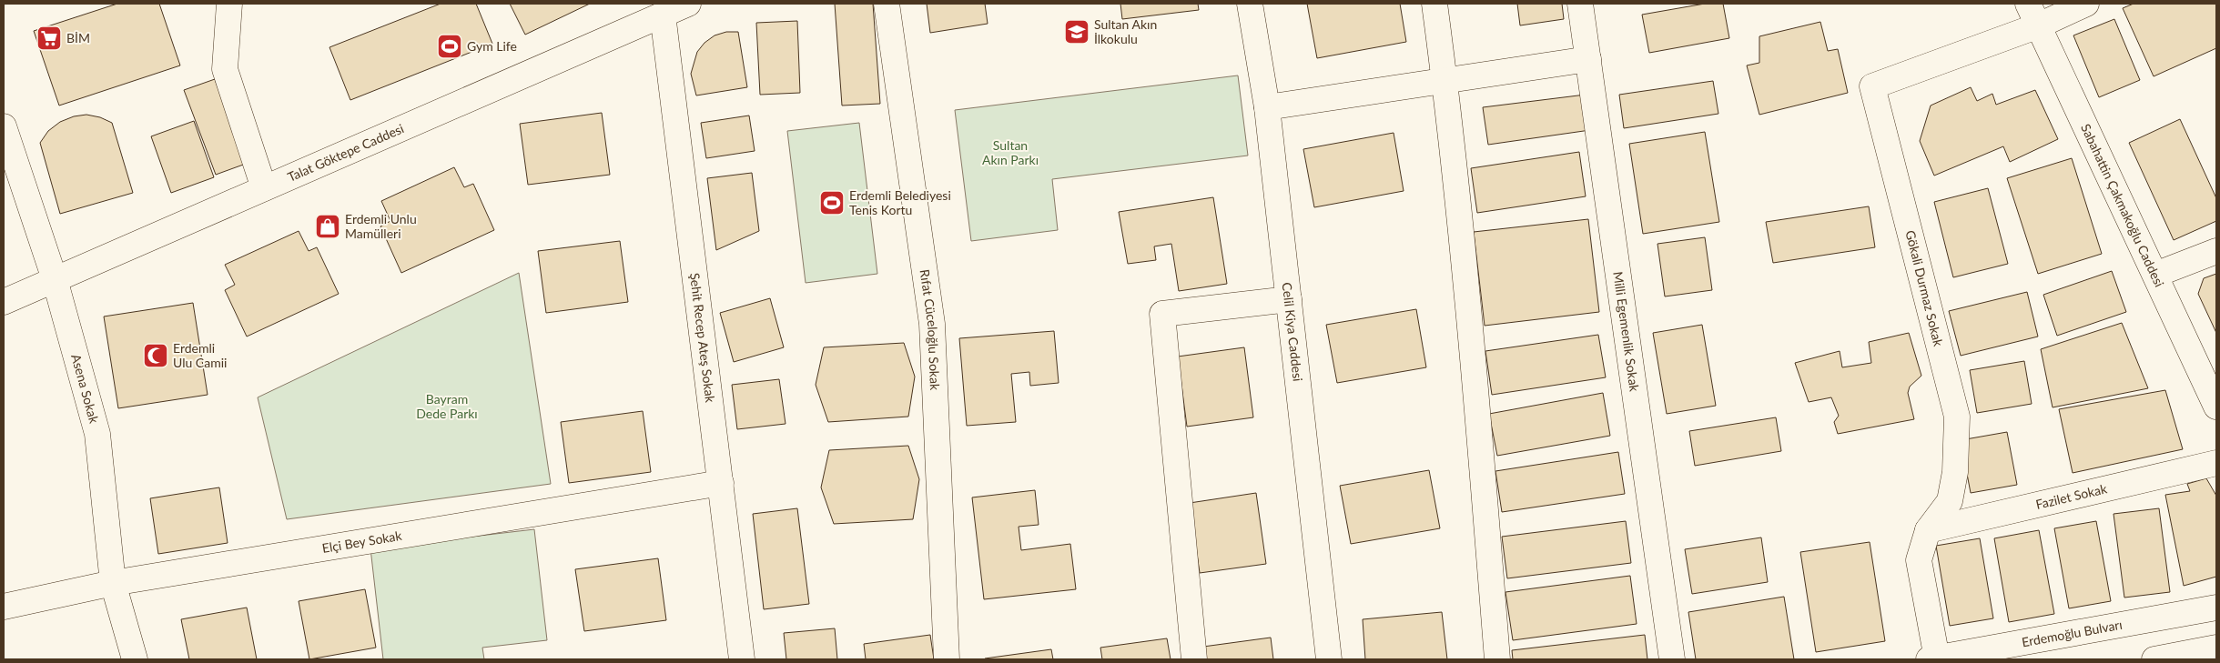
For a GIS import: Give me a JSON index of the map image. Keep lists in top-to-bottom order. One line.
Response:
{"streets":{"street":["Talat Göktepe Caddesi","Sabahattin Çakmakoğlu Caddesi","Gökali Durmaz Sokak","Rıfat Cüceloğlu Sokak","Celil Kiya Caddesi","Milli Egemenlik Sokak","Şehit Recep Ateş Sokak","Asena Sokak","Fazilet Sokak","Elçi Bey Sokak","Erdemoğlu Bulvarı"]},"crossings":[["Talat Göktepe Caddesi","Şehit Recep Ateş Sokak"],["Talat Göktepe Caddesi","Asena Sokak"],["Sabahattin Çakmakoğlu Caddesi","Gökali Durmaz Sokak"],["Gökali Durmaz Sokak","Fazilet Sokak"],["Gökali Durmaz Sokak","Erdemoğlu Bulvarı"],["Şehit Recep Ateş Sokak","Elçi Bey Sokak"],["Asena Sokak","Elçi Bey Sokak"]],"parks":["Sultan Akın Parkı","Bayram Dede Parkı"],"places":{"school or university":["Sultan Akın İlkokulu"],"supermarket":["BİM"],"sports":["Gym Life","Erdemli Belediyesi Tenis Kortu"],"shop":["Erdemli Unlu Mamülleri"],"mosque":["Erdemli Ulu Camii"]}}
